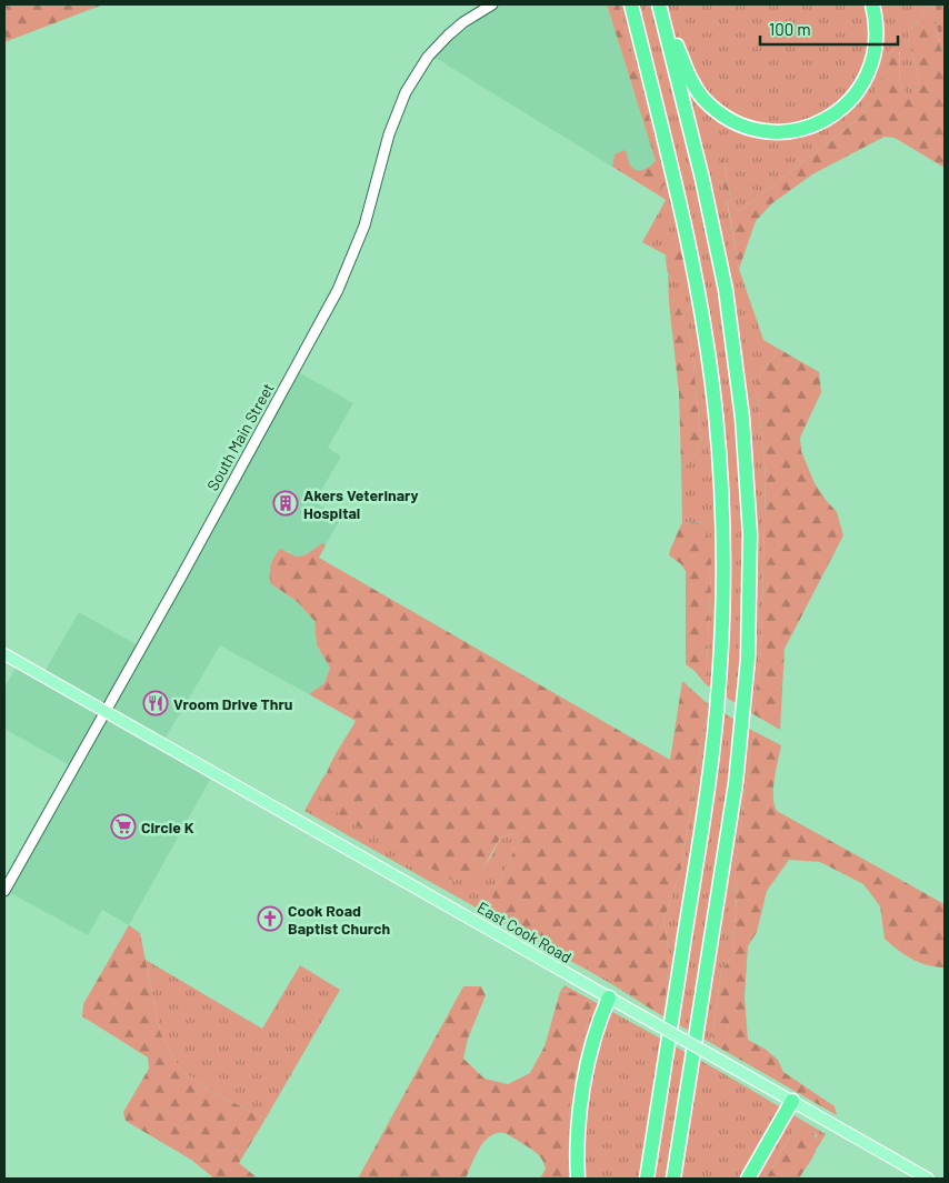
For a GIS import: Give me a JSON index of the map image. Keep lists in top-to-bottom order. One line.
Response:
{"streets":{"main road":["East Cook Road"],"street":["South Main Street"]},"crossings":[["South Main Street","East Cook Road"]],"places":{"building":["Akers Veterinary Hospital"],"restaurant":["Vroom Drive Thru"],"supermarket":["Circle K"],"church":["Cook Road Baptist Church"]},"scale_bar":"100 m"}
